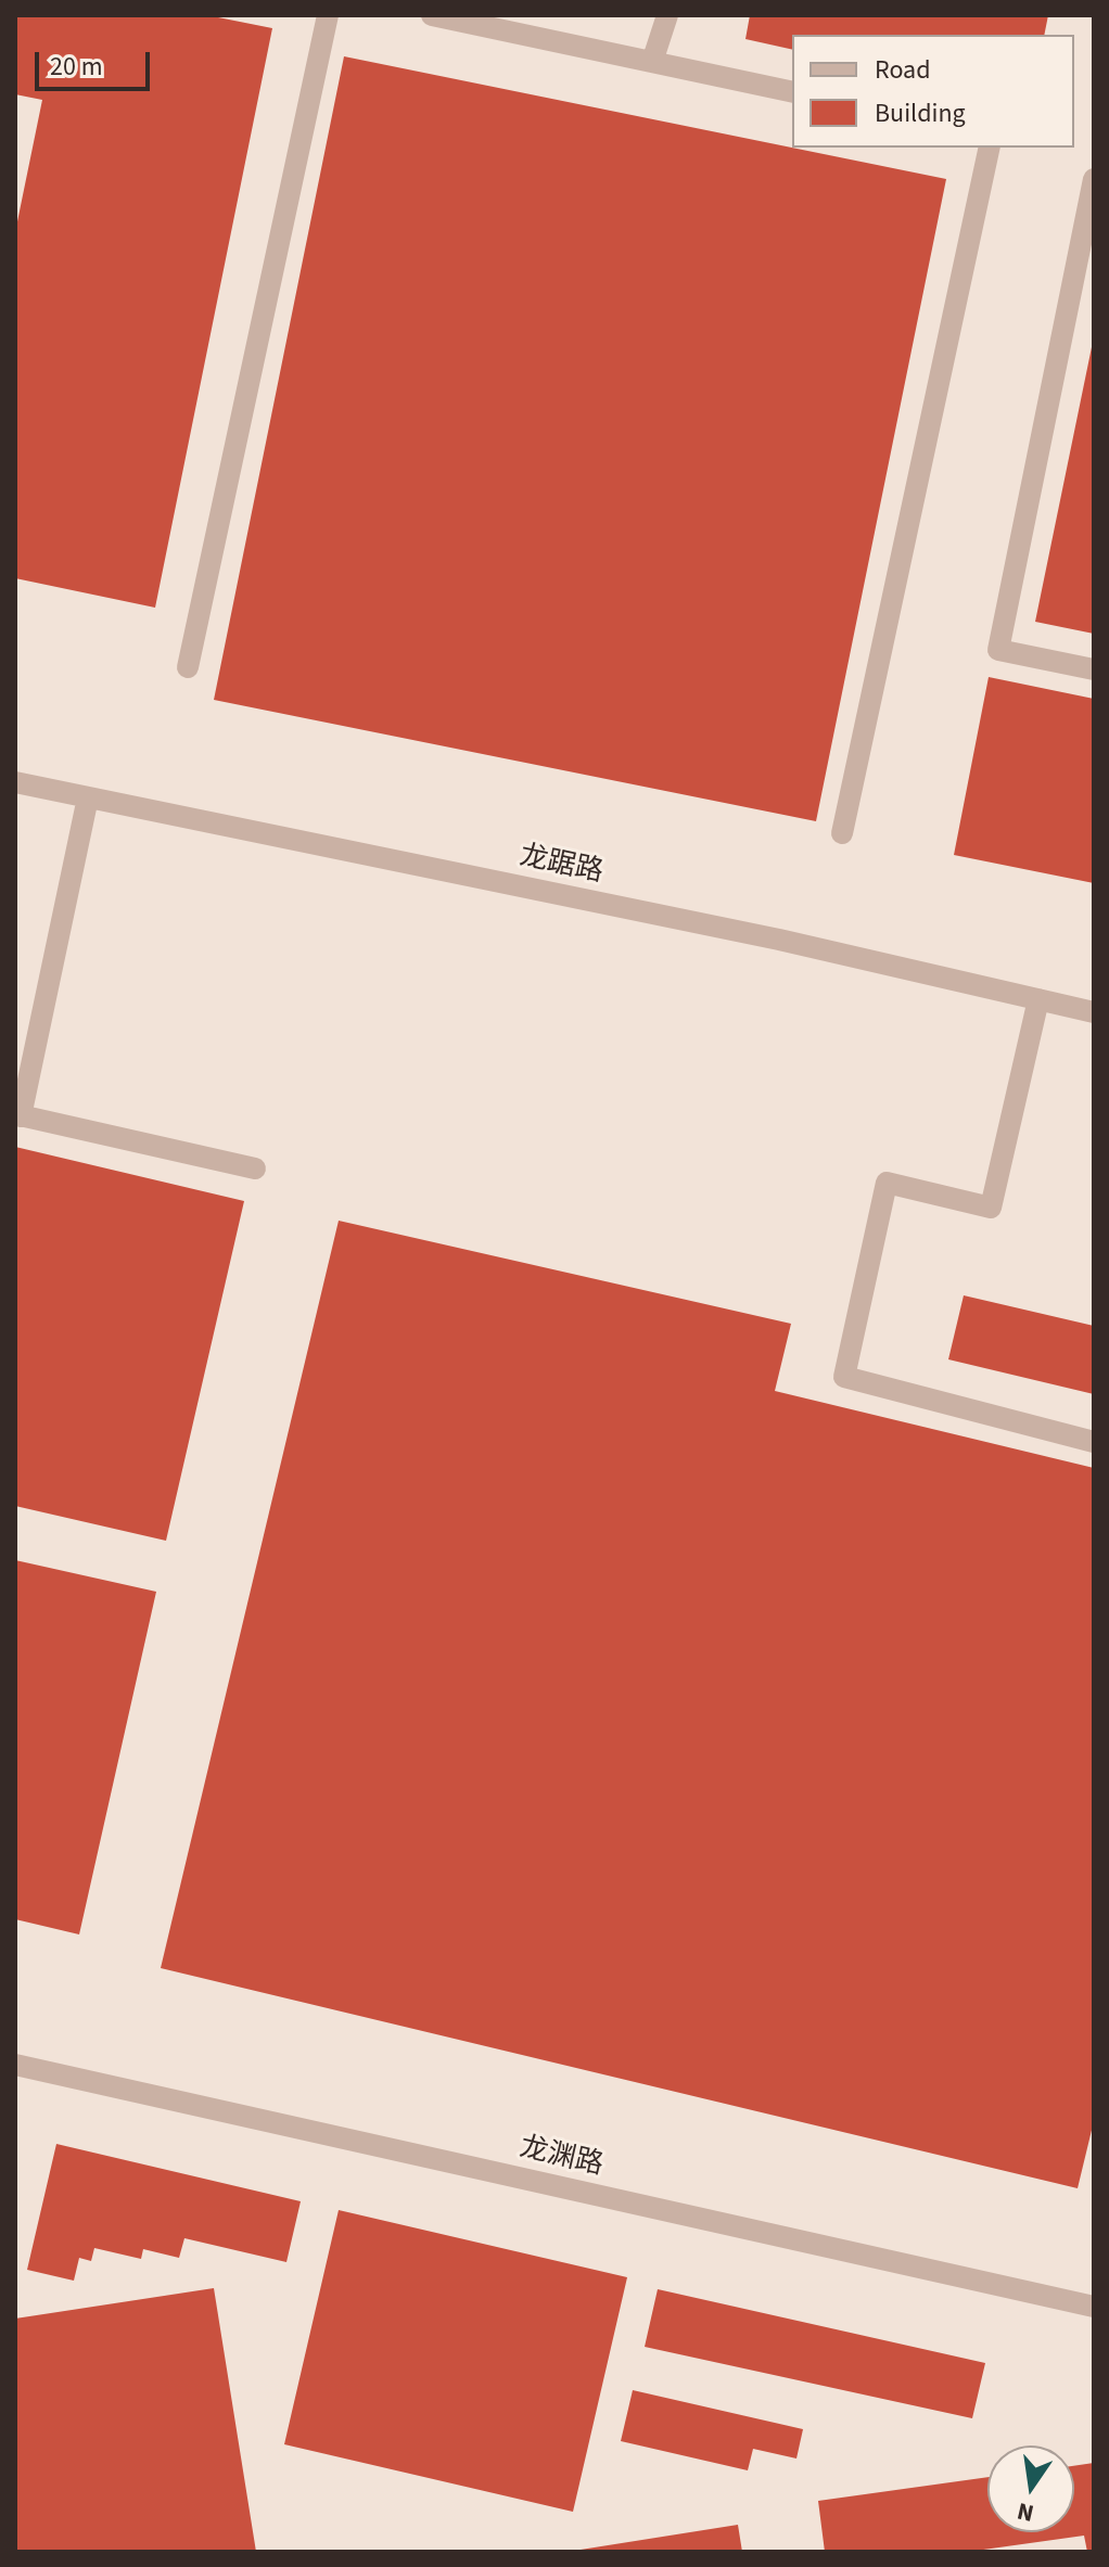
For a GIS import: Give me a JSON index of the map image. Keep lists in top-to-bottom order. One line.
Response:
{"streets":{"street":["龙踞路","龙渊路"]},"legend":["Road","Building"],"scale_bar":"20 m","north":"bottom"}
